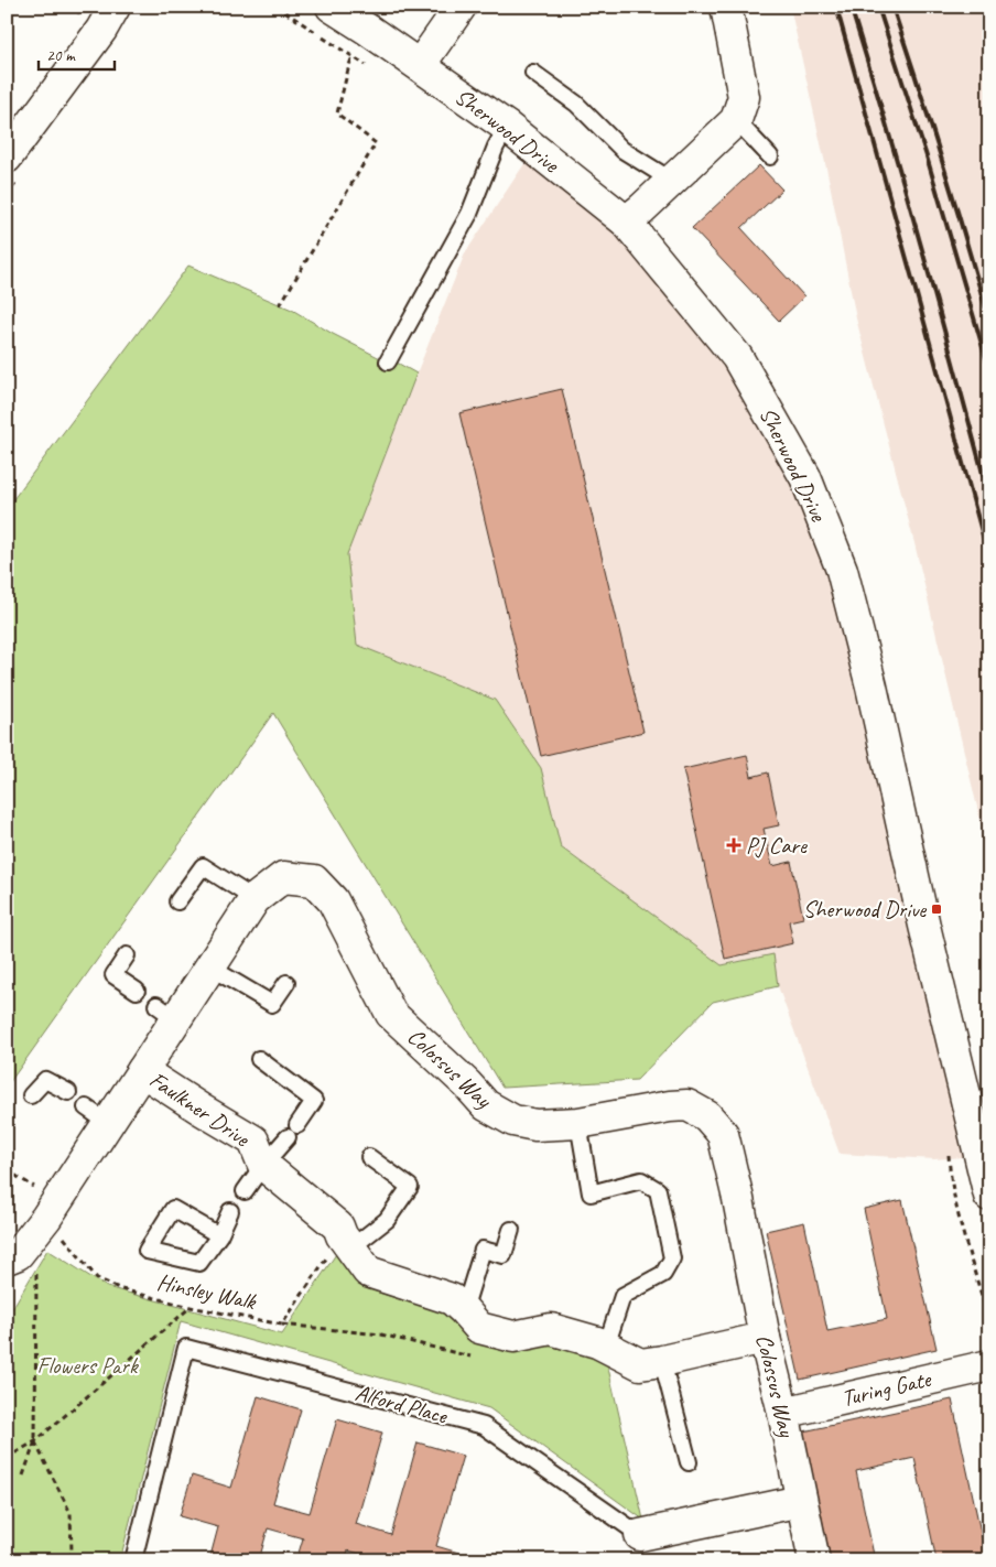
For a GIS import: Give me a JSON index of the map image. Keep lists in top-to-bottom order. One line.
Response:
{"streets":{"street":["Sherwood Drive","Colossus Way","Faulkner Drive","Turing Gate","Alford Place"],"path":["Hinsley Walk"]},"crossings":[["Colossus Way","Faulkner Drive"],["Colossus Way","Hinsley Walk"],["Colossus Way","Turing Gate"],["Colossus Way","Alford Place"],["Faulkner Drive","Hinsley Walk"]],"parks":["Flowers Park"],"places":{"health":["PJ Care"],"transit":["Sherwood Drive"]},"scale_bar":"20 m"}
